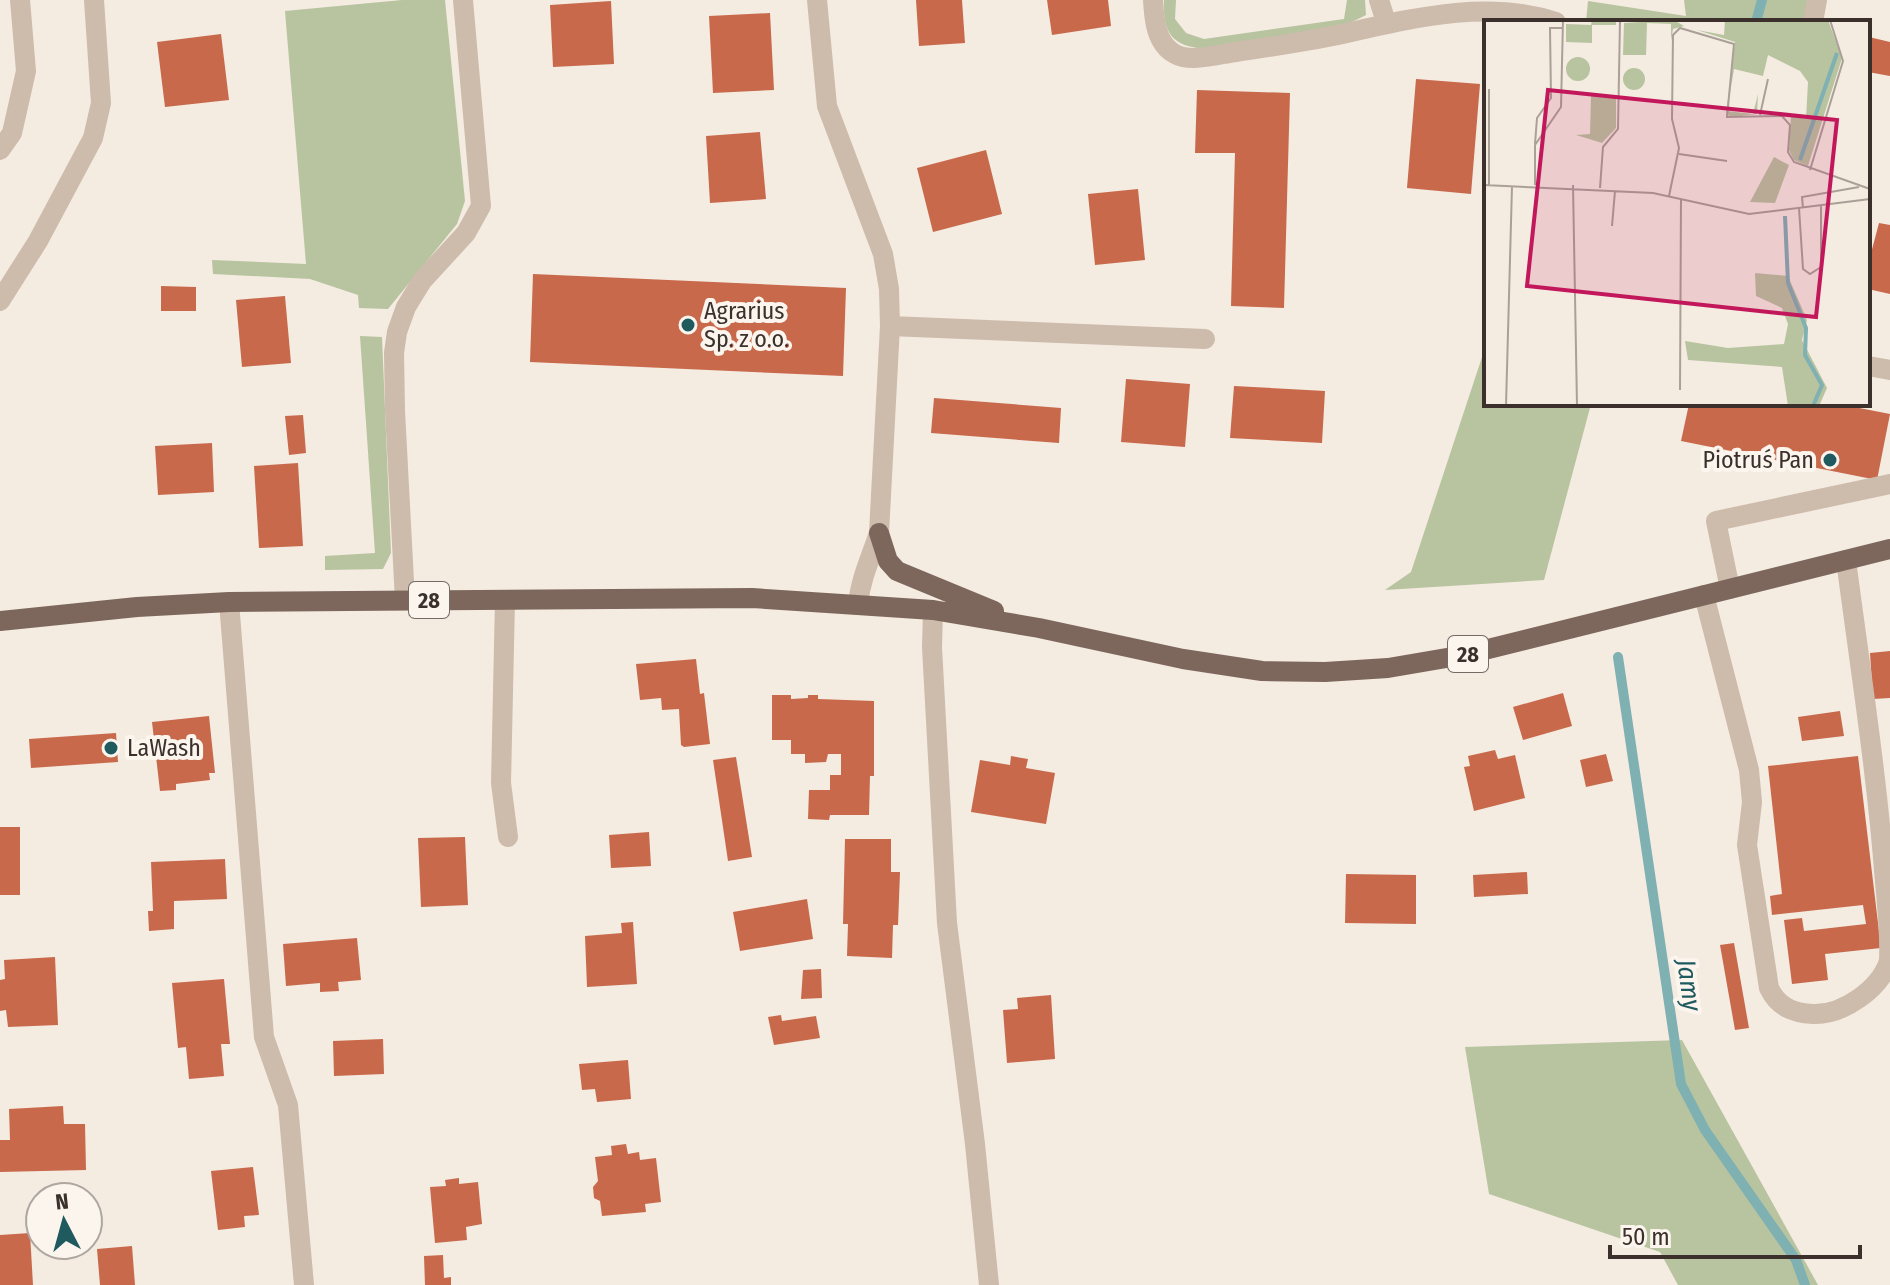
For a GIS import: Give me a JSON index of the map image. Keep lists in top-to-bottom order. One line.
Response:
{"streets":{"main road":["28"]},"water":["Jamy"],"places":["Agrarius Sp. z o.o.","Piotruś Pan","LaWash"],"scale_bar":"50 m","north":"top"}
